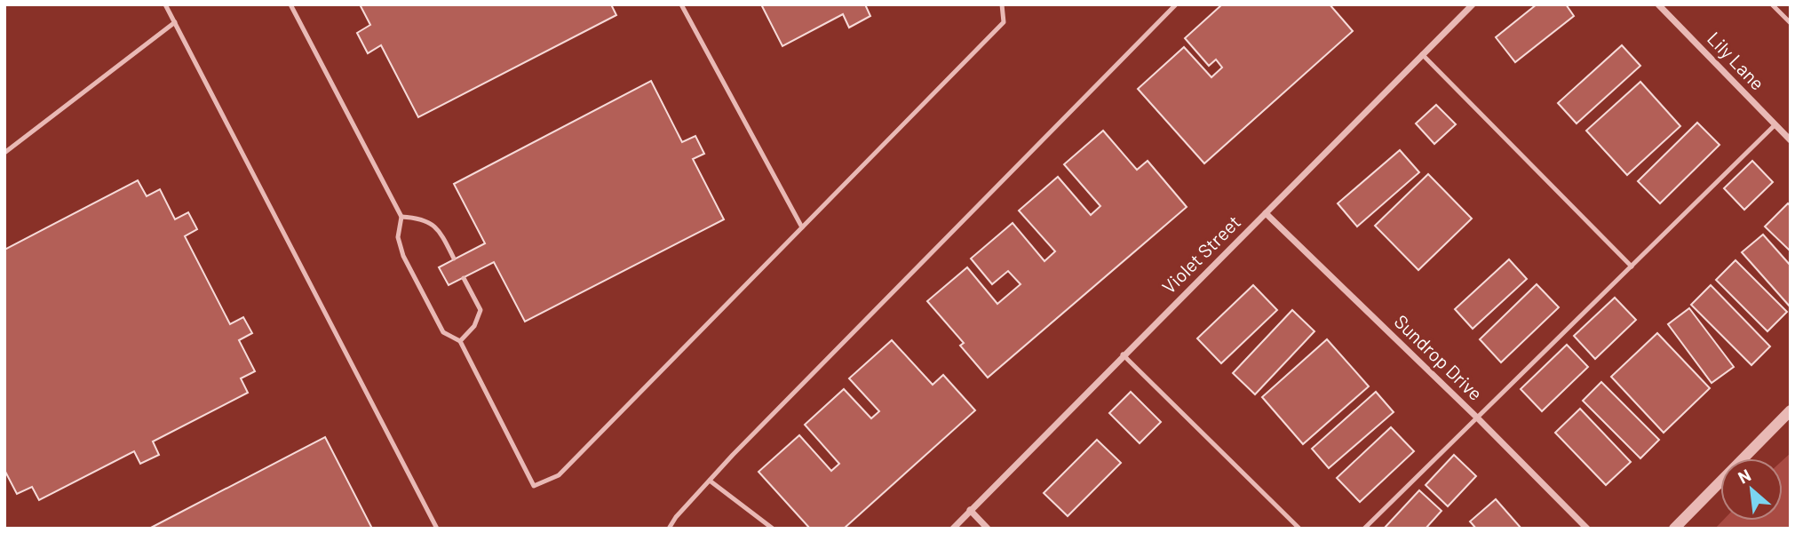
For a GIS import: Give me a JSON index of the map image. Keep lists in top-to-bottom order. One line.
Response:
{"streets":{"street":["Lily Lane","Violet Street","Sundrop Drive"]},"crossings":[["Violet Street","Sundrop Drive"]],"north":"top left"}
